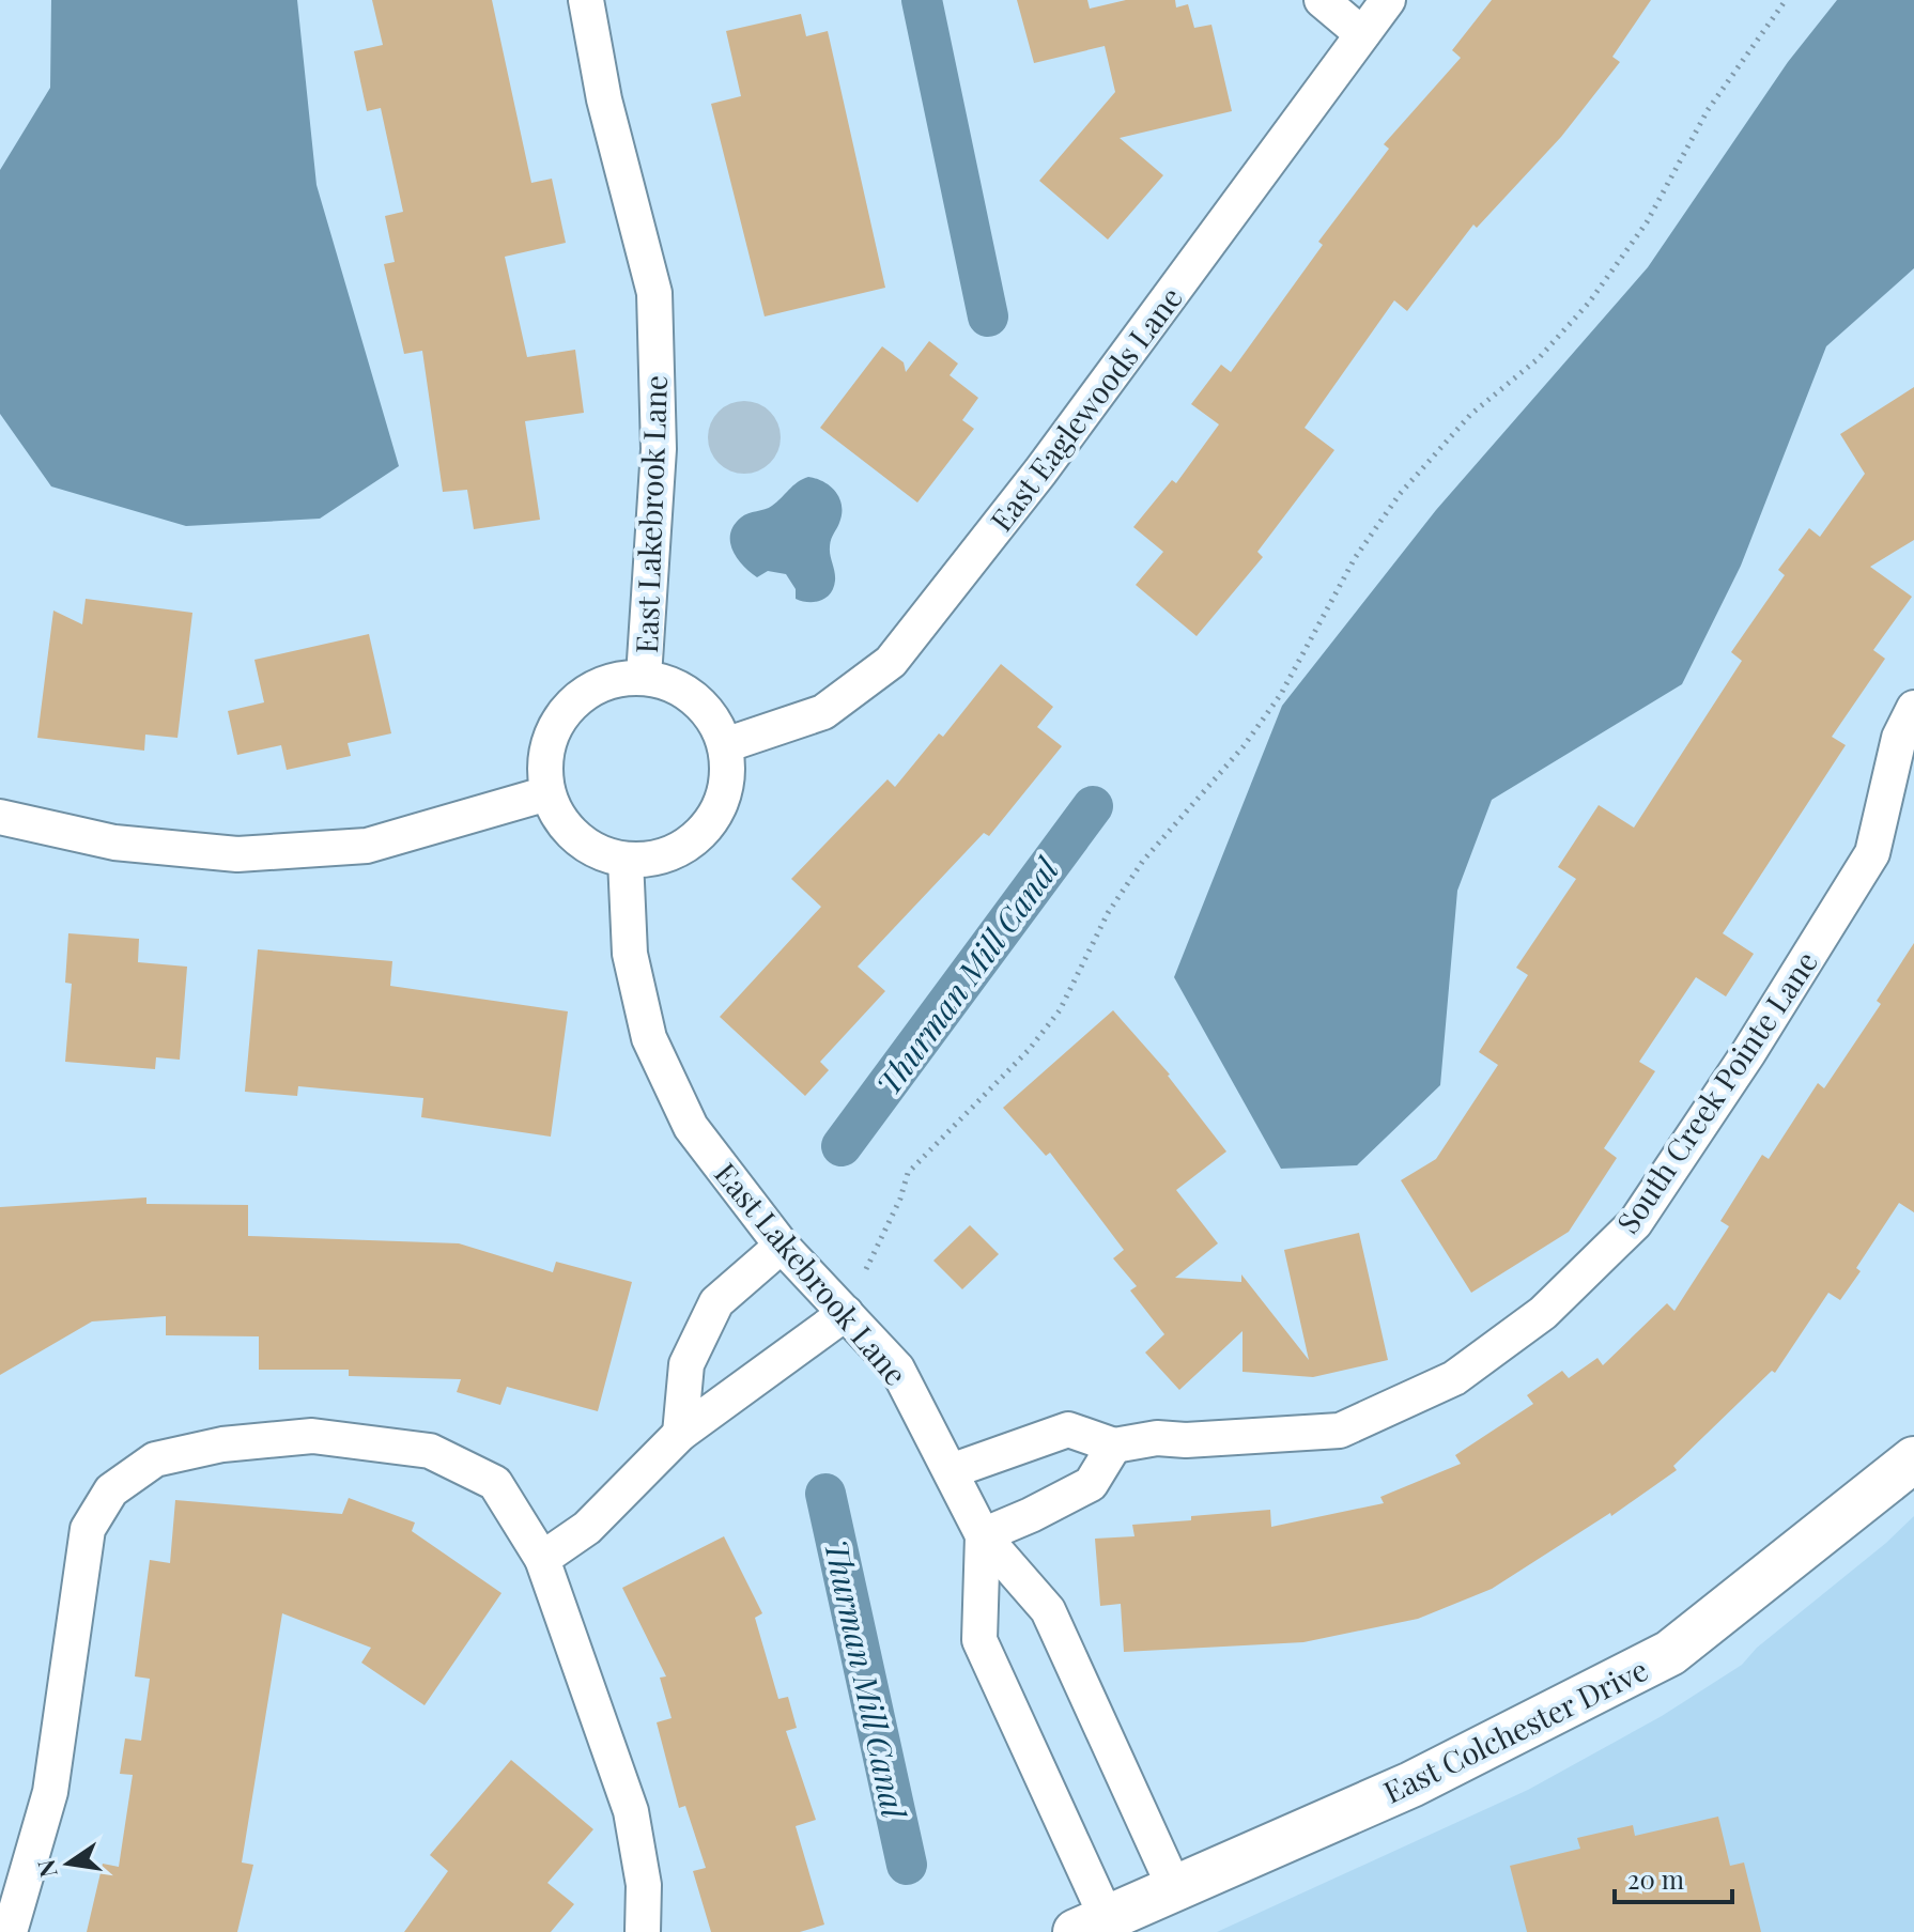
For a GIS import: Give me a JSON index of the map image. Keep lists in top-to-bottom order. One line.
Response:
{"streets":{"street":["East Eaglewoods Lane","East Lakebrook Lane","South Creek Pointe Lane","East Colchester Drive"]},"crossings":[["East Eaglewoods Lane","East Lakebrook Lane"],["East Lakebrook Lane","South Creek Pointe Lane"],["East Lakebrook Lane","East Colchester Drive"]],"water":["Thurman Mill Canal"],"scale_bar":"20 m","north":"left"}
